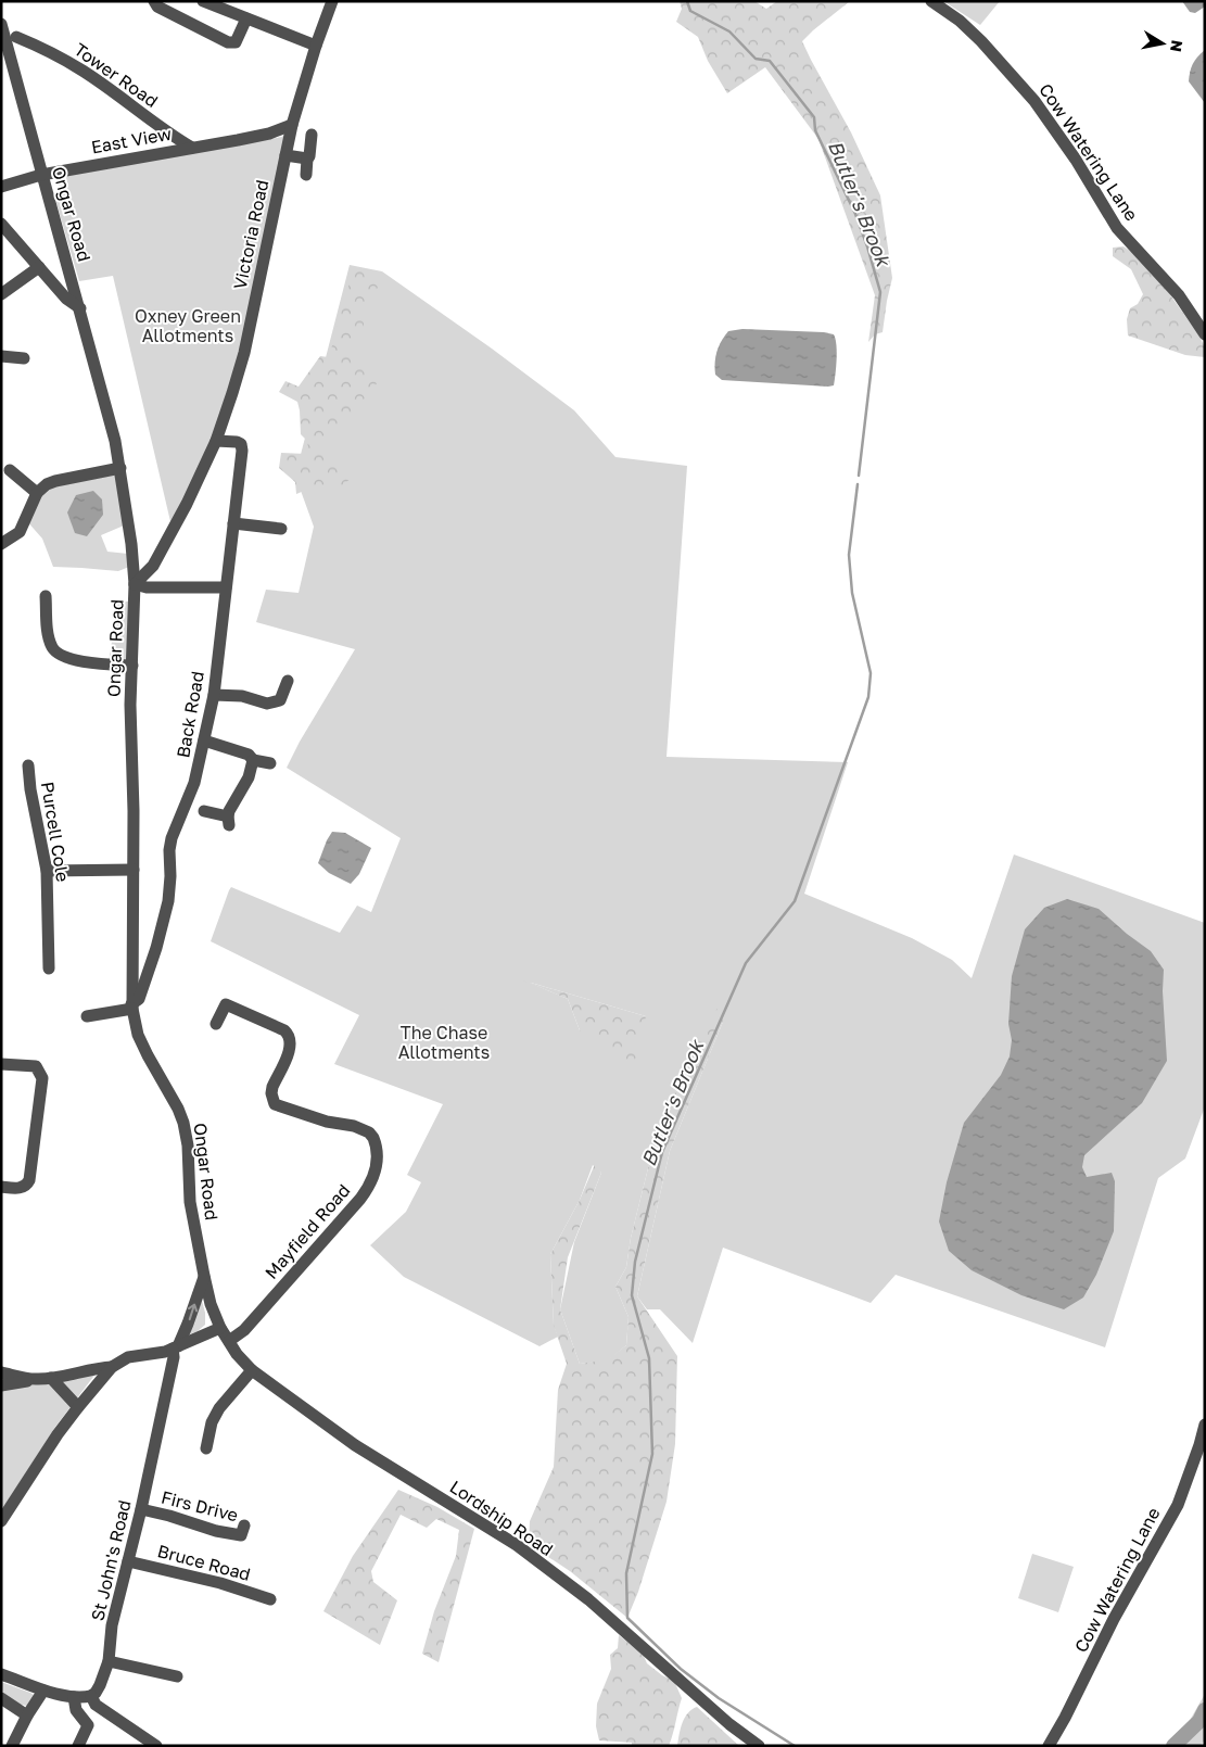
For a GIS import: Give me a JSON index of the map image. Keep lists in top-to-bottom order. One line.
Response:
{"streets":{"street":["Tower Road","East View","Cow Watering Lane","Ongar Road","Victoria Road","Back Road","Purcell Cole","Mayfield Road","Firs Drive","Lordship Road","St John's Road","Bruce Road"]},"crossings":[["Tower Road","East View"],["East View","Ongar Road"],["East View","Victoria Road"],["Ongar Road","Victoria Road"],["Ongar Road","Back Road"],["Ongar Road","Lordship Road"],["Ongar Road","St John's Road"],["Victoria Road","Back Road"],["Mayfield Road","Lordship Road"],["Firs Drive","St John's Road"],["St John's Road","Bruce Road"]],"water":["Butler's Brook"],"parks":["Oxney Green Allotments","The Chase Allotments"],"north":"right"}
